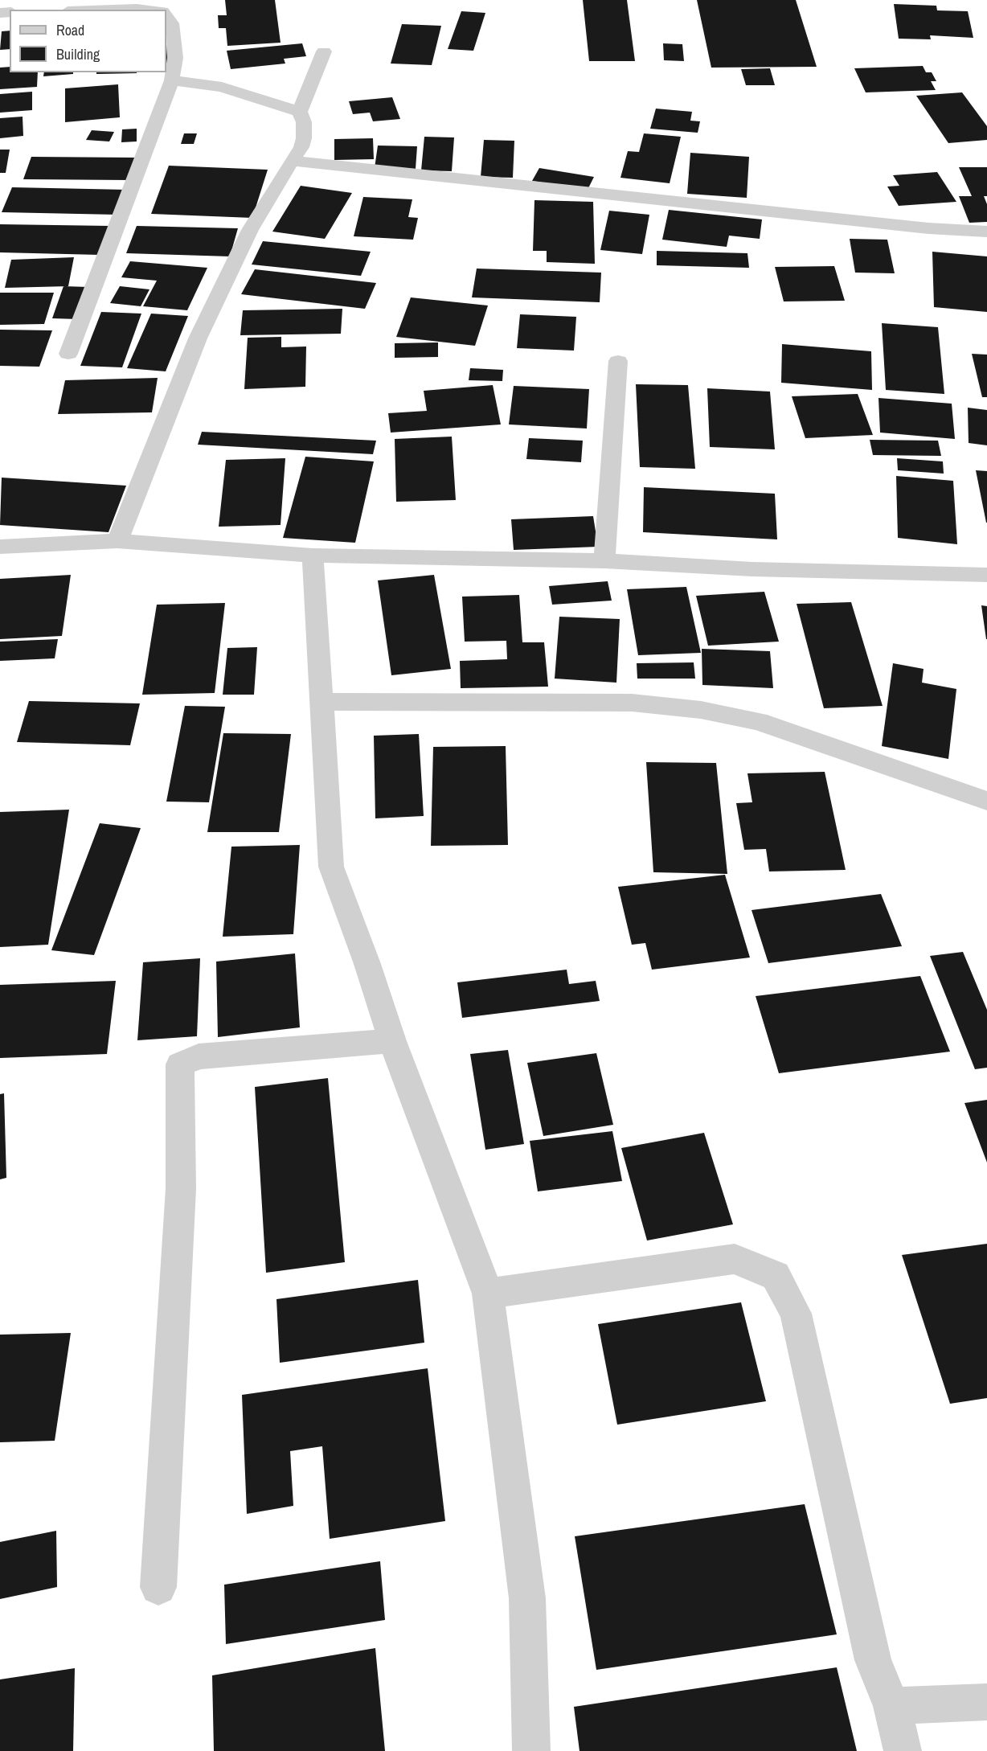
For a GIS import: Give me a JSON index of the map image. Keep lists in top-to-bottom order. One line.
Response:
{"legend":["Road","Building"]}
